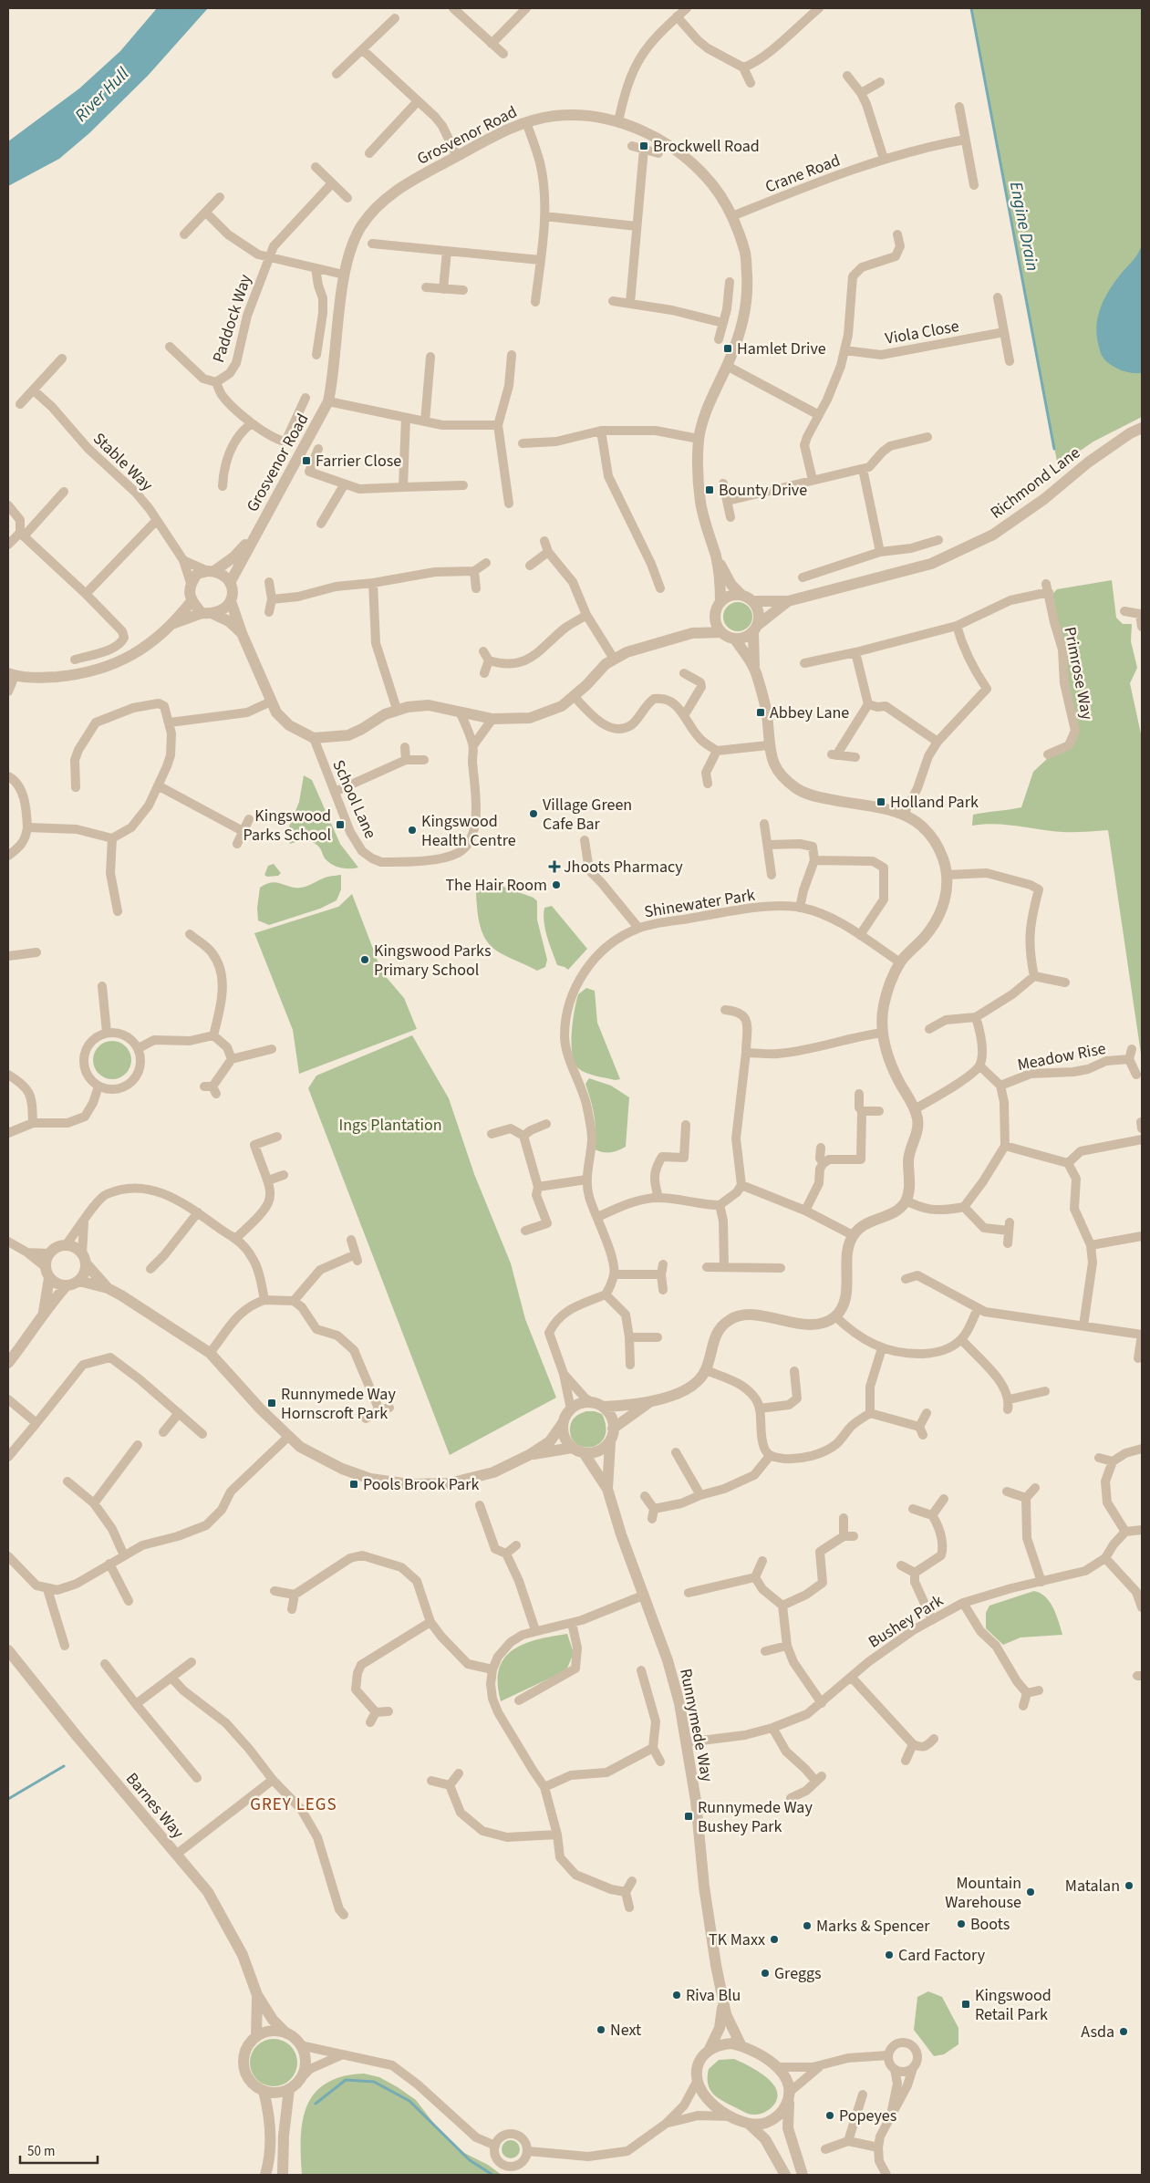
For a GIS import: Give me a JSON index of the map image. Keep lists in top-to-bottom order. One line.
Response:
{"streets":{"street":["Grosvenor Road","Crane Road","Paddock Way","Viola Close","Stable Way","Richmond Lane","Primrose Way","School Lane","Shinewater Park","Meadow Rise","Bushey Park","Runnymede Way","Barnes Way"]},"crossings":[["Grosvenor Road","Crane Road"],["Grosvenor Road","Paddock Way"],["Grosvenor Road","Stable Way"],["Grosvenor Road","Richmond Lane"],["Bushey Park","Runnymede Way"]],"districts":["GREY LEGS"],"water":["River Hull","Engine Drain"],"parks":["Ings Plantation"],"places":{"transit":["Brockwell Road","Hamlet Drive","Farrier Close","Bounty Drive","Abbey Lane","Holland Park","Kingswood Parks School","Runnymede Way Hornscroft Park","Pools Brook Park","Runnymede Way Bushey Park","Kingswood Retail Park"],"other":["Village Green Cafe Bar","Kingswood Health Centre","The Hair Room","Kingswood Parks Primary School","Matalan","Mountain Warehouse","Boots","Marks & Spencer","TK Maxx","Card Factory","Greggs","Riva Blu","Next","Asda","Popeyes"],"health":["Jhoots Pharmacy"]},"scale_bar":"50 m"}
